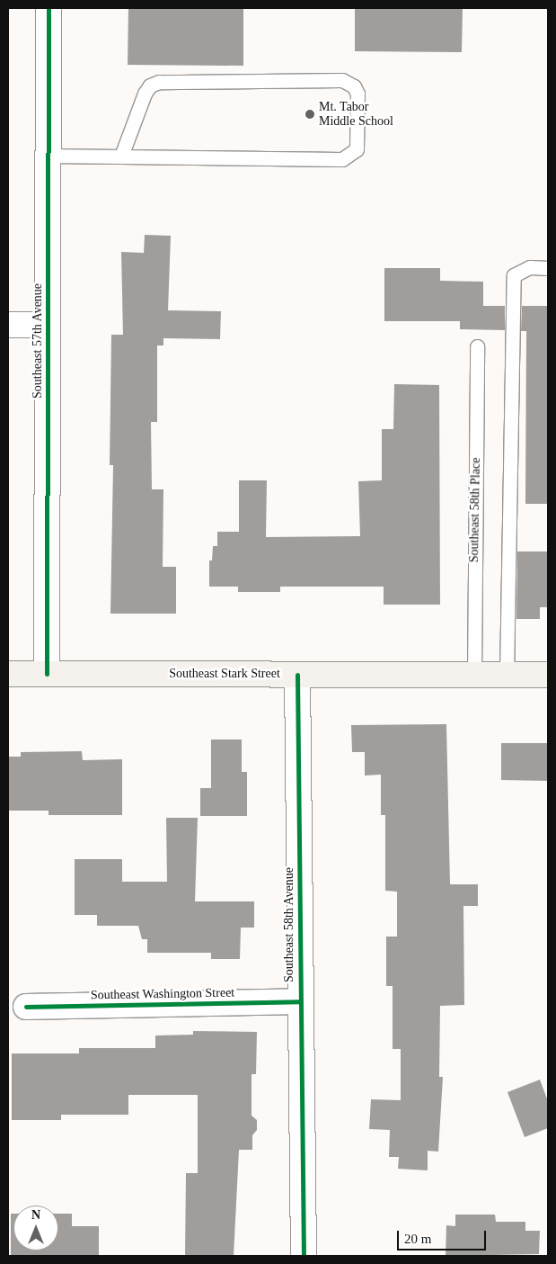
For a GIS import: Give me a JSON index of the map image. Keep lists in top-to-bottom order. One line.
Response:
{"streets":{"street":["Southeast 57th Avenue","Southeast Stark Street","Southeast 58th Avenue","Southeast Washington Street"],"lane":["Southeast 58th Place"]},"crossings":[["Southeast 57th Avenue","Southeast Stark Street"],["Southeast 58th Place","Southeast Stark Street"],["Southeast Stark Street","Southeast 58th Avenue"],["Southeast 58th Avenue","Southeast Washington Street"]],"places":["Mt. Tabor Middle School"],"scale_bar":"20 m","north":"top"}
